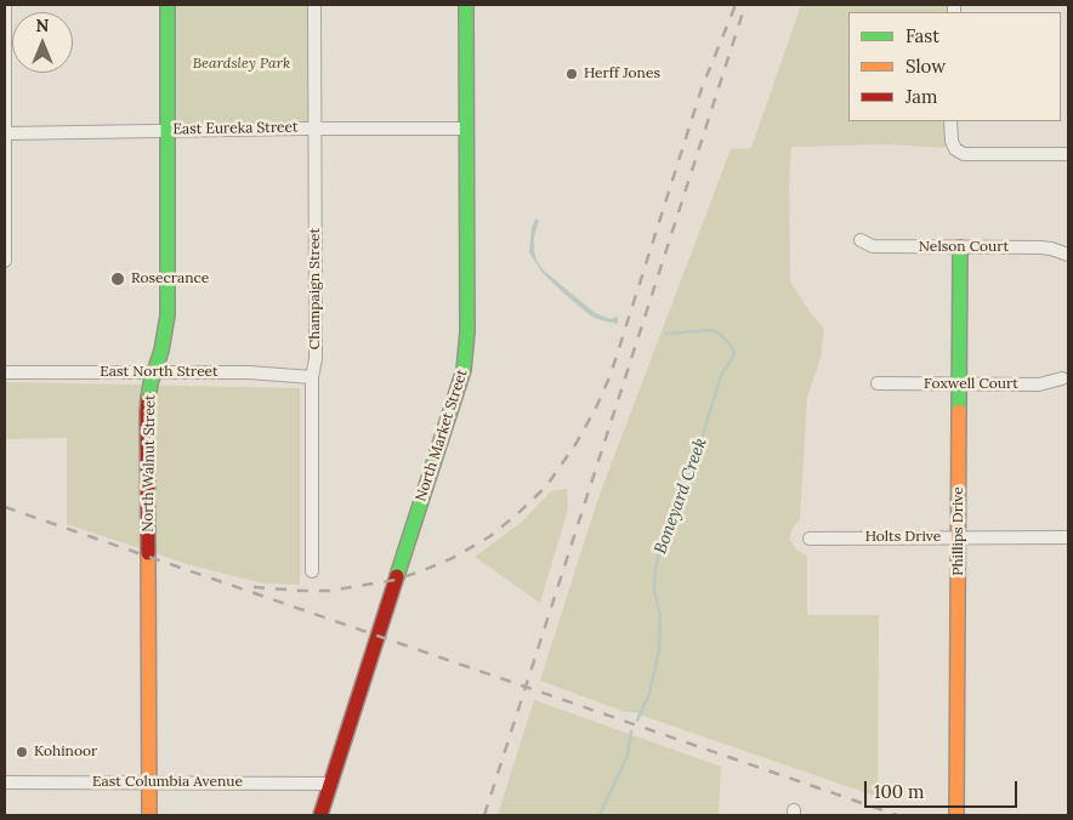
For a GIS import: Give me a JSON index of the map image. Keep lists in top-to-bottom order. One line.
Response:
{"streets":{"street":["East Eureka Street","Nelson Court","Champaign Street","East North Street","Foxwell Court","North Market Street","North Walnut Street","Phillips Drive","Holts Drive","East Columbia Avenue"]},"crossings":[["East Eureka Street","Champaign Street"],["East Eureka Street","North Market Street"],["East Eureka Street","North Walnut Street"],["Nelson Court","Phillips Drive"],["Champaign Street","East North Street"],["East North Street","North Walnut Street"],["Foxwell Court","Phillips Drive"],["North Market Street","East Columbia Avenue"],["North Walnut Street","East Columbia Avenue"],["Phillips Drive","Holts Drive"]],"water":["Boneyard Creek"],"parks":["Beardsley Park"],"places":["Herff Jones","Rosecrance","Kohinoor"],"legend":["Fast","Slow","Jam"],"scale_bar":"100 m","north":"top"}
